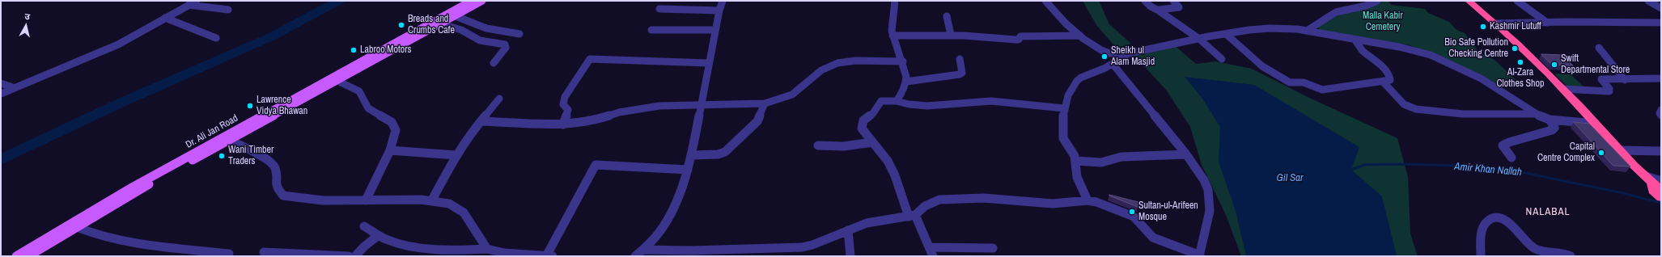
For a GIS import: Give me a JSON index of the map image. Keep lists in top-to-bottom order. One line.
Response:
{"streets":{"main road":["Dr. Ali Jan Road"]},"districts":["NALABAL"],"water":["Amir Khan Nallah","Gil Sar"],"parks":["Malla Kabir Cemetery"],"places":["Breads and Crumbs Cafe","Kashmir Lutuff","Bio Safe Pollution Checking Centre","Labroo Motors","Sheikh ul Alam Masjid","Al-Zara Clothes Shop","Swift Departmental Store","Lawrence Vidya Bhawan","Capital Centre Complex","Wani Timber Traders","Sultan-ul-Arifeen Mosque"],"north":"top"}
